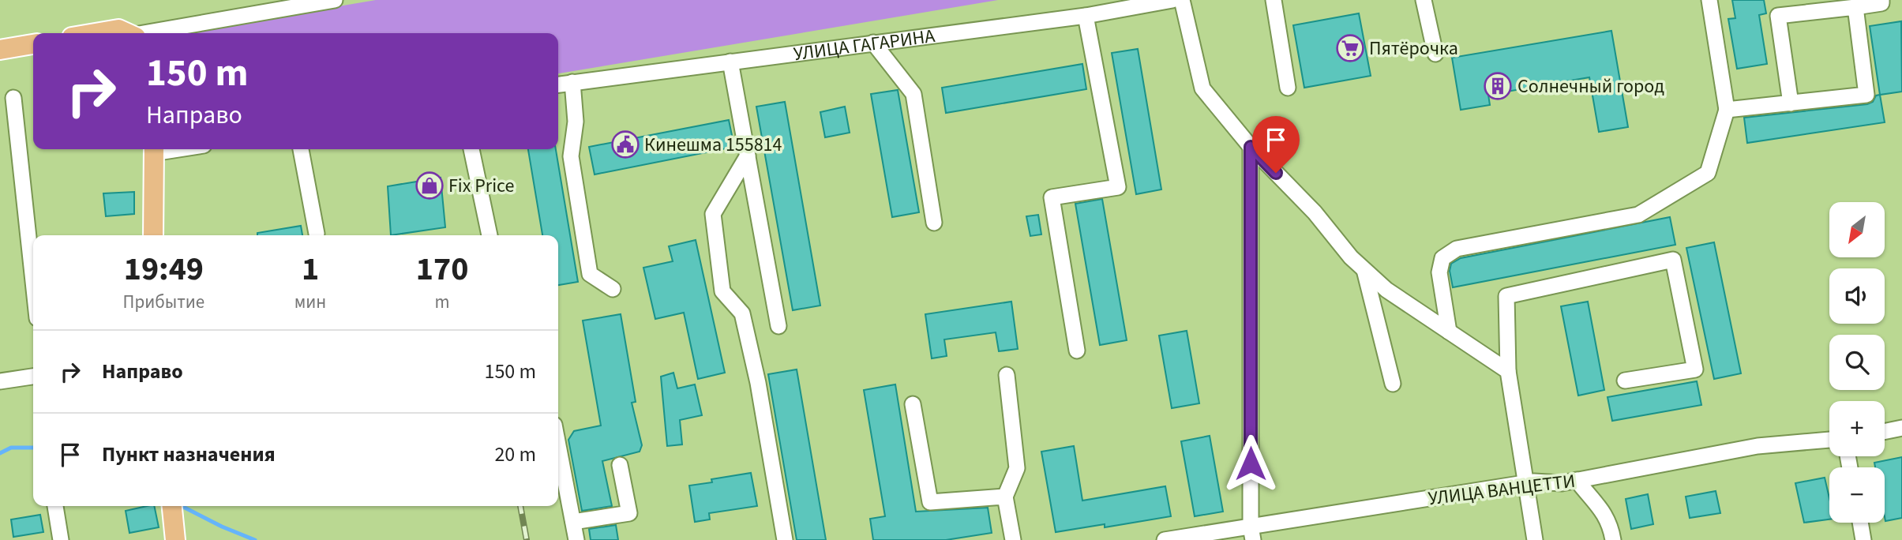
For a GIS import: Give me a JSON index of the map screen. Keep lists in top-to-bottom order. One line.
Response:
{"streets":{"street":["УЛИЦА ГАГАРИНА","УЛИЦА ВАНЦЕТТИ"]},"places":{"supermarket":["Пятёрочка"],"building":["Солнечный город"],"public building":["Кинешма 155814"],"shop":["Fix Price"]},"north":"bottom left","page":{"turn":["150 m","Направо"],"map_buttons":["+","−"],"eta":["19:49","Прибытие","1","мин","170","m"],"list":[{"name":"Направо","value":"150 m"},{"name":"Пункт назначения","value":"20 m"}]}}
